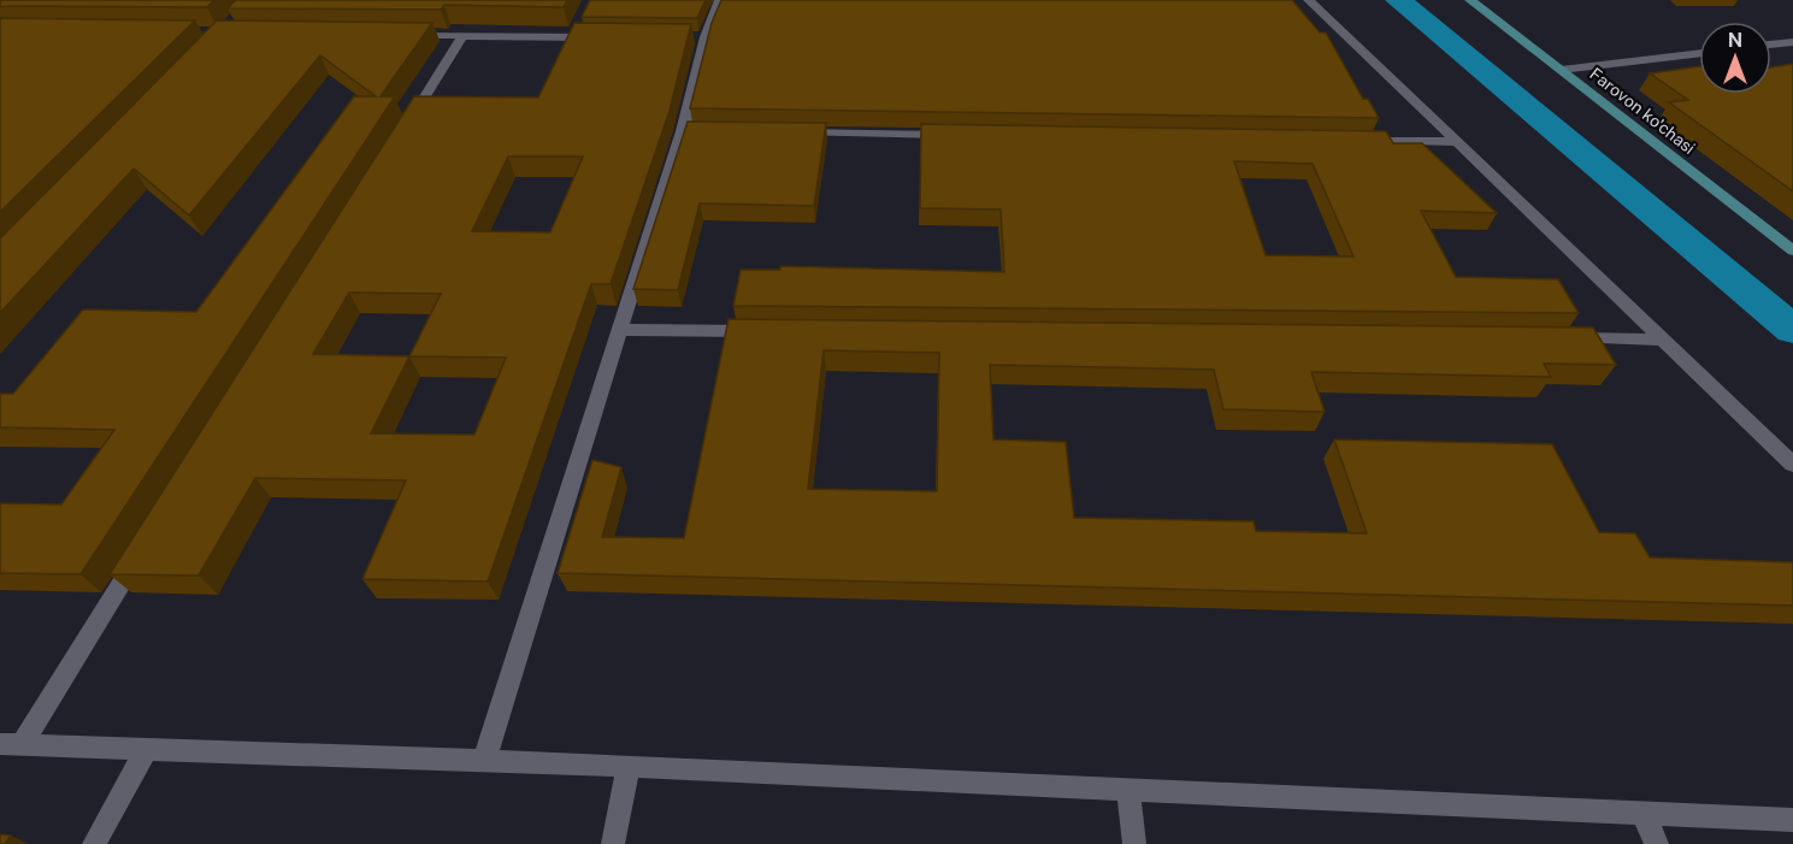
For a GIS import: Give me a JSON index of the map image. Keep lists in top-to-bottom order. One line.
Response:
{"streets":{"street":["Farovon ko'chasi"]},"north":"top"}
